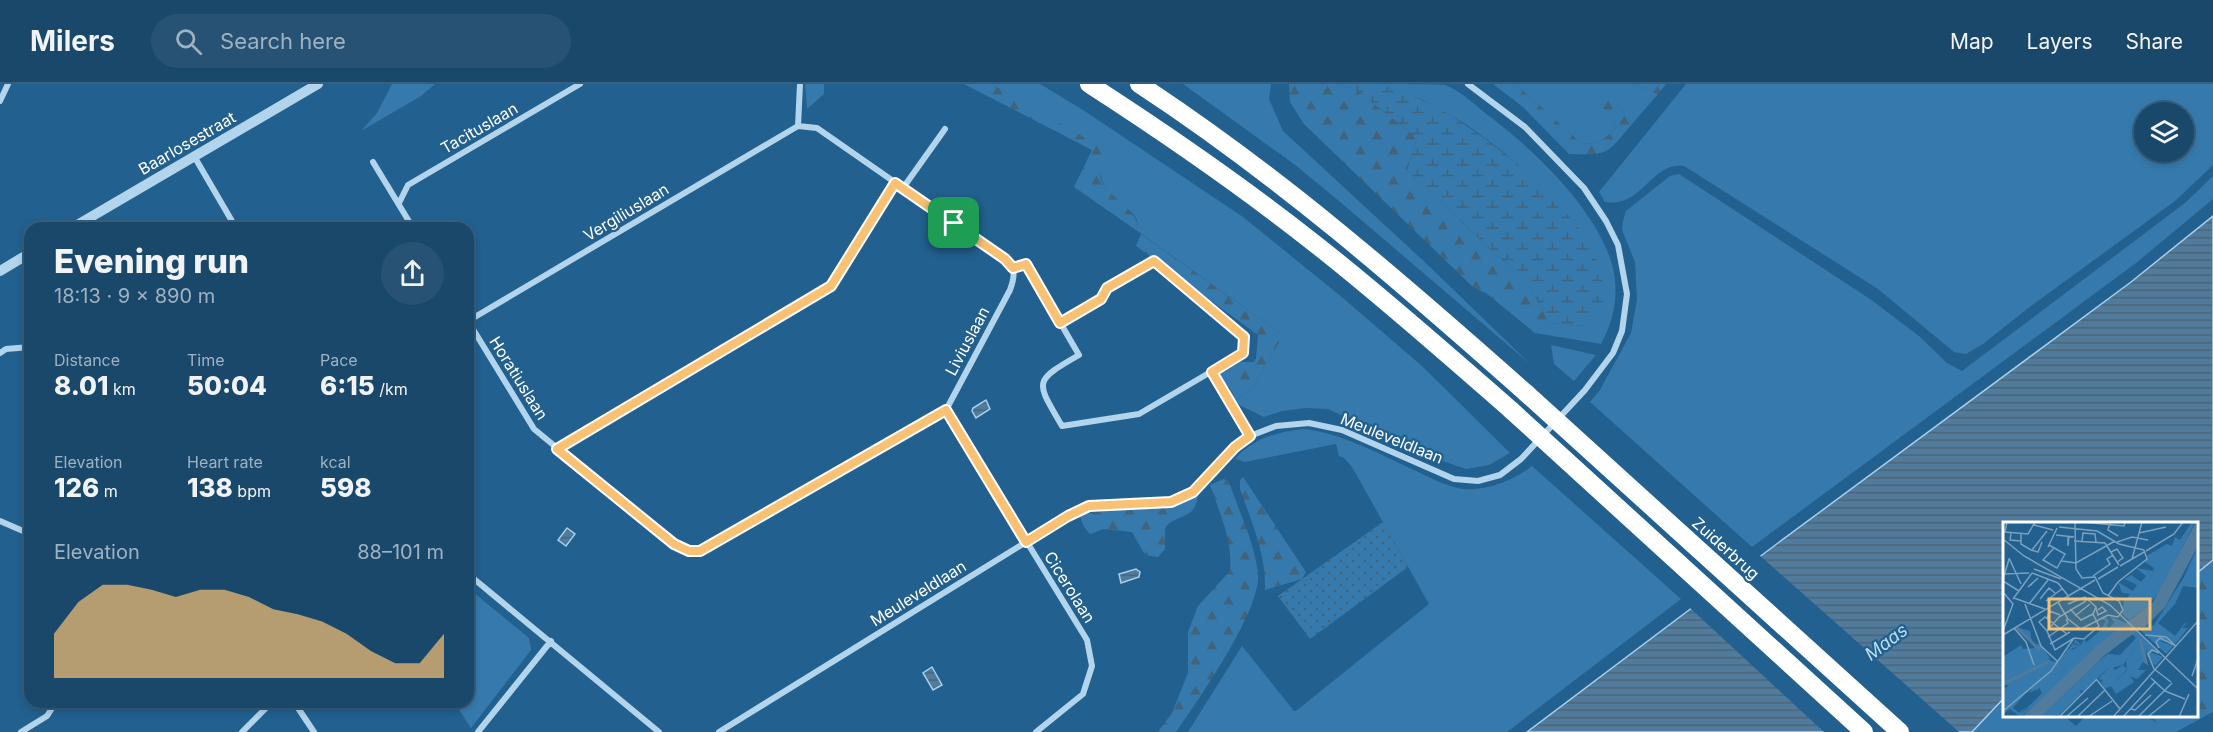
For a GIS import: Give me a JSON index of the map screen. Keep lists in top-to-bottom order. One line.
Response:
{"streets":{"highway":["Zuiderbrug"],"street":["Tacituslaan","Baarlosestraat","Vergiliuslaan","Liviuslaan","Horatiuslaan","Meuleveldlaan","Cicerolaan"]},"crossings":[["Liviuslaan","Horatiuslaan"],["Meuleveldlaan","Cicerolaan"]],"water":["Maas"],"page":{"header":"Milers","search":"Search here","nav":["Map","Layers","Share"],"heading":["Evening run","18:13 · 9 × 890 m"],"stats":[["Distance","8.01 km"],["Time","50:04"],["Pace","6:15 /km"],["Elevation","126 m"],["Heart rate","138 bpm"],["kcal","598"]],"chart":["Elevation","88–101 m"]}}
